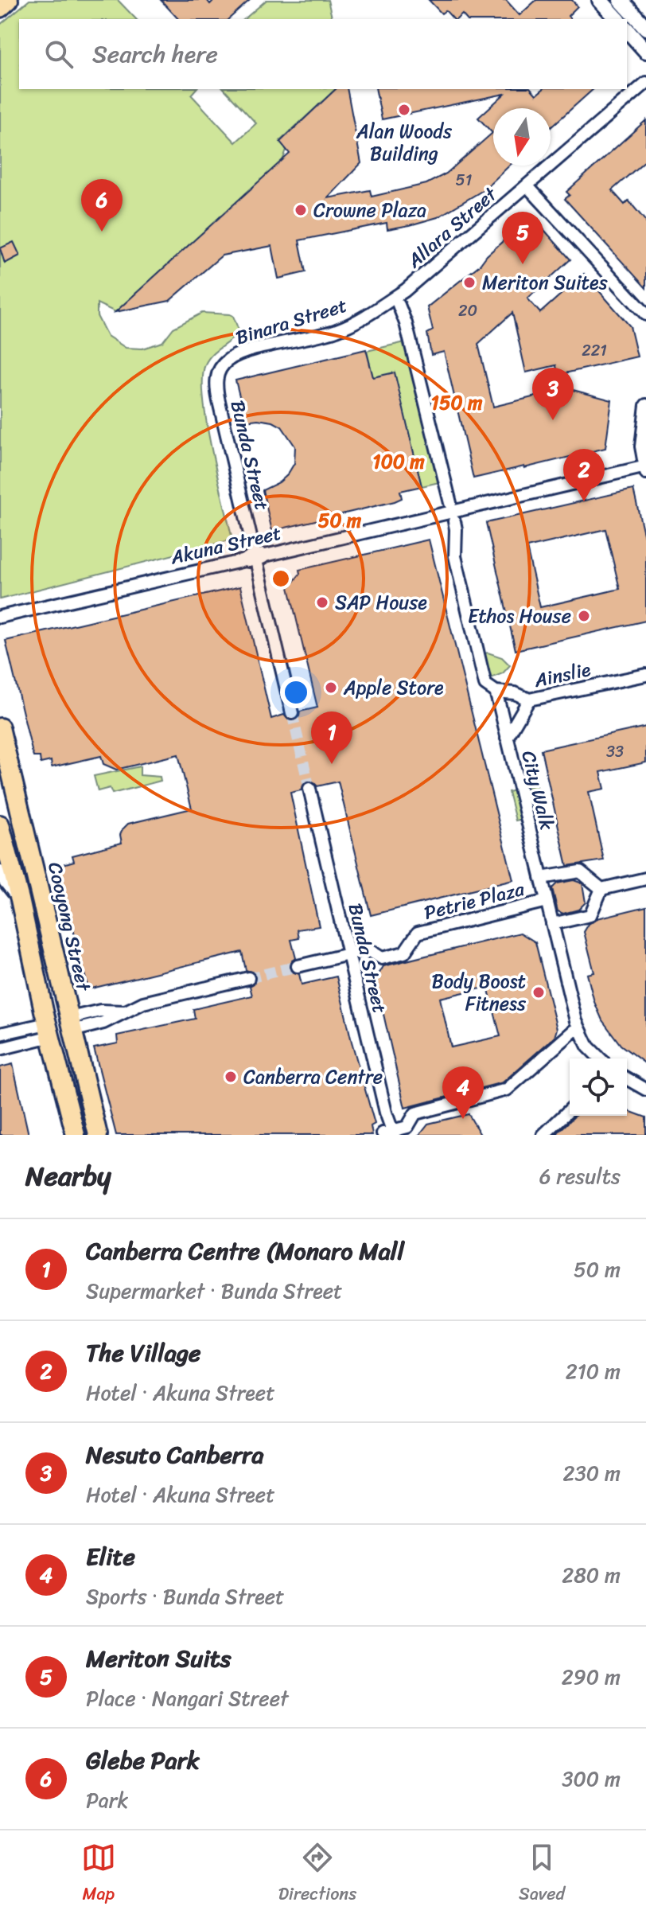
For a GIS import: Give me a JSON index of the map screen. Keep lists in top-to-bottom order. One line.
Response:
{"streets":{"main road":["Cooyong Street"],"street":["Allara Street","Binara Street","Bunda Street","Akuna Street","Ainslie","City Walk","Petrie Plaza"]},"crossings":[["Allara Street","Binara Street"],["Binara Street","Bunda Street"],["Bunda Street","Akuna Street"],["Bunda Street","Petrie Plaza"],["Ainslie","City Walk"],["City Walk","Petrie Plaza"]],"places":["Alan Woods Building","Crowne Plaza","Meriton Suites","SAP House","Ethos House","Apple Store","Body Boost Fitness","Canberra Centre"],"house_numbers":["51","20","221","33"],"north":"bottom","page":{"search":"Search here","pins":["6","5","3","2","1","4"],"heading":["Nearby","6 results"],"list":[{"mark":"1","name":"Canberra Centre (Monaro Mall","note":"Supermarket · Bunda Street","value":"50 m"},{"mark":"2","name":"The Village","note":"Hotel · Akuna Street","value":"210 m"},{"mark":"3","name":"Nesuto Canberra","note":"Hotel · Akuna Street","value":"230 m"},{"mark":"4","name":"Elite","note":"Sports · Bunda Street","value":"280 m"},{"mark":"5","name":"Meriton Suits","note":"Place · Nangari Street","value":"290 m"},{"mark":"6","name":"Glebe Park","note":"Park","value":"300 m"}],"nav":["Map","Directions","Saved"]},"rings":["150 m","100 m","50 m"]}
